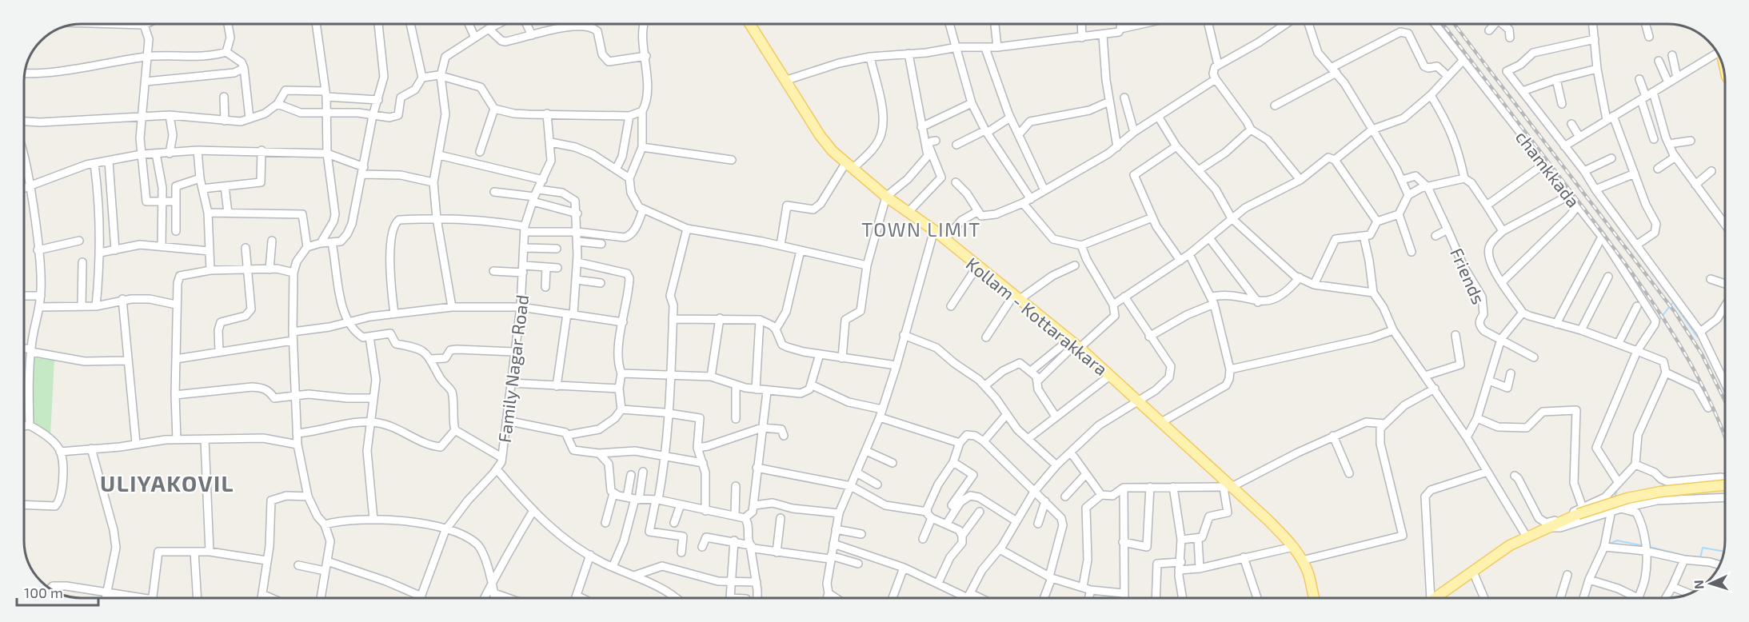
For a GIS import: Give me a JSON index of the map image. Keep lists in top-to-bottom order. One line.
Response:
{"streets":{"main road":["Kollam - Kottarakkara"],"street":["chamkkada","Friends","Family Nagar Road"]},"districts":["TOWN LIMIT","ULIYAKOVIL"],"scale_bar":"100 m","north":"left"}
